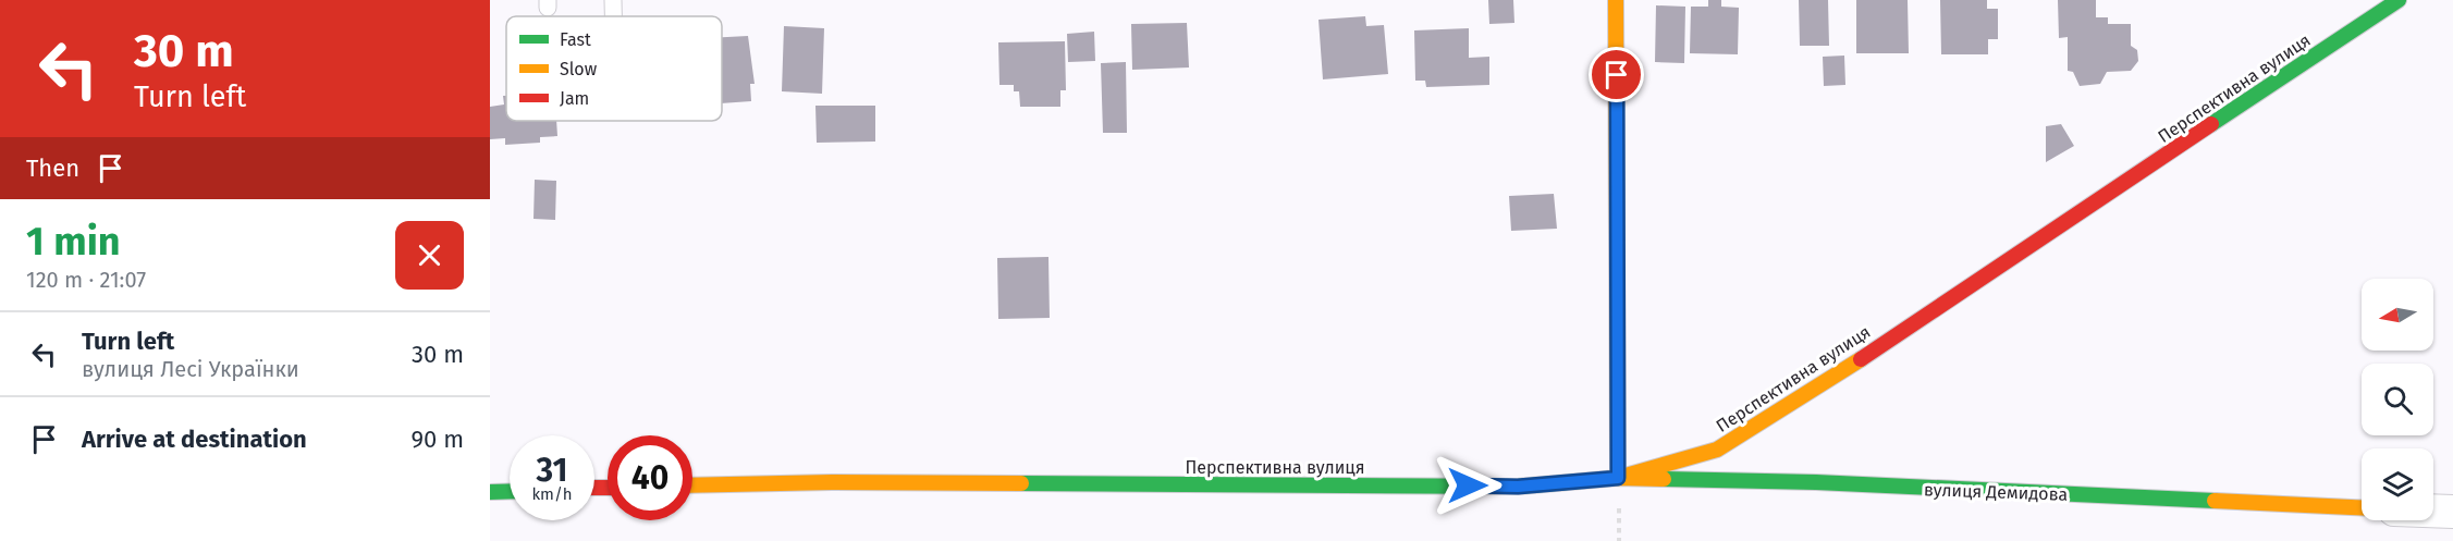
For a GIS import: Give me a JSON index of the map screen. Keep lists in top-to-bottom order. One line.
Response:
{"streets":{"street":["Перспективна вулиця","вулиця Демидова"]},"crossings":[["Перспективна вулиця","вулиця Демидова"]],"legend":["Fast","Slow","Jam"],"north":"left","page":{"turn":["30 m","Turn left"],"then":"Then","heading":["1 min","120 m · 21:07"],"list":[{"name":"Turn left","note":"вулиця Лесі Українки","value":"30 m"},{"name":"Arrive at destination","value":"90 m"}],"speed":"31 km/h","limit":"40"}}
